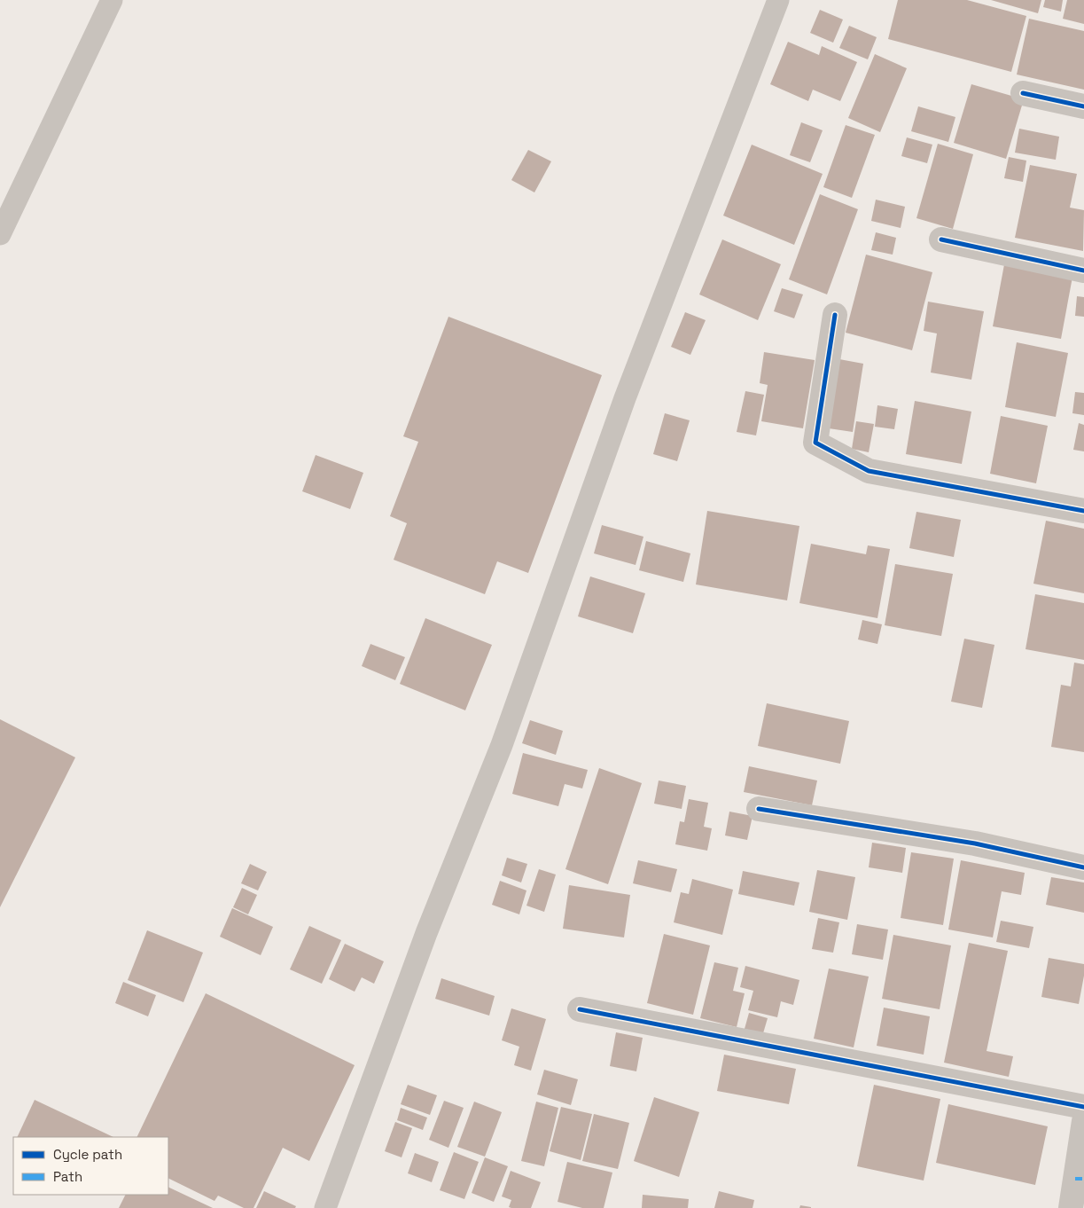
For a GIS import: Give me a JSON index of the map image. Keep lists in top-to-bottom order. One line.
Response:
{"legend":["Cycle path","Path"]}
